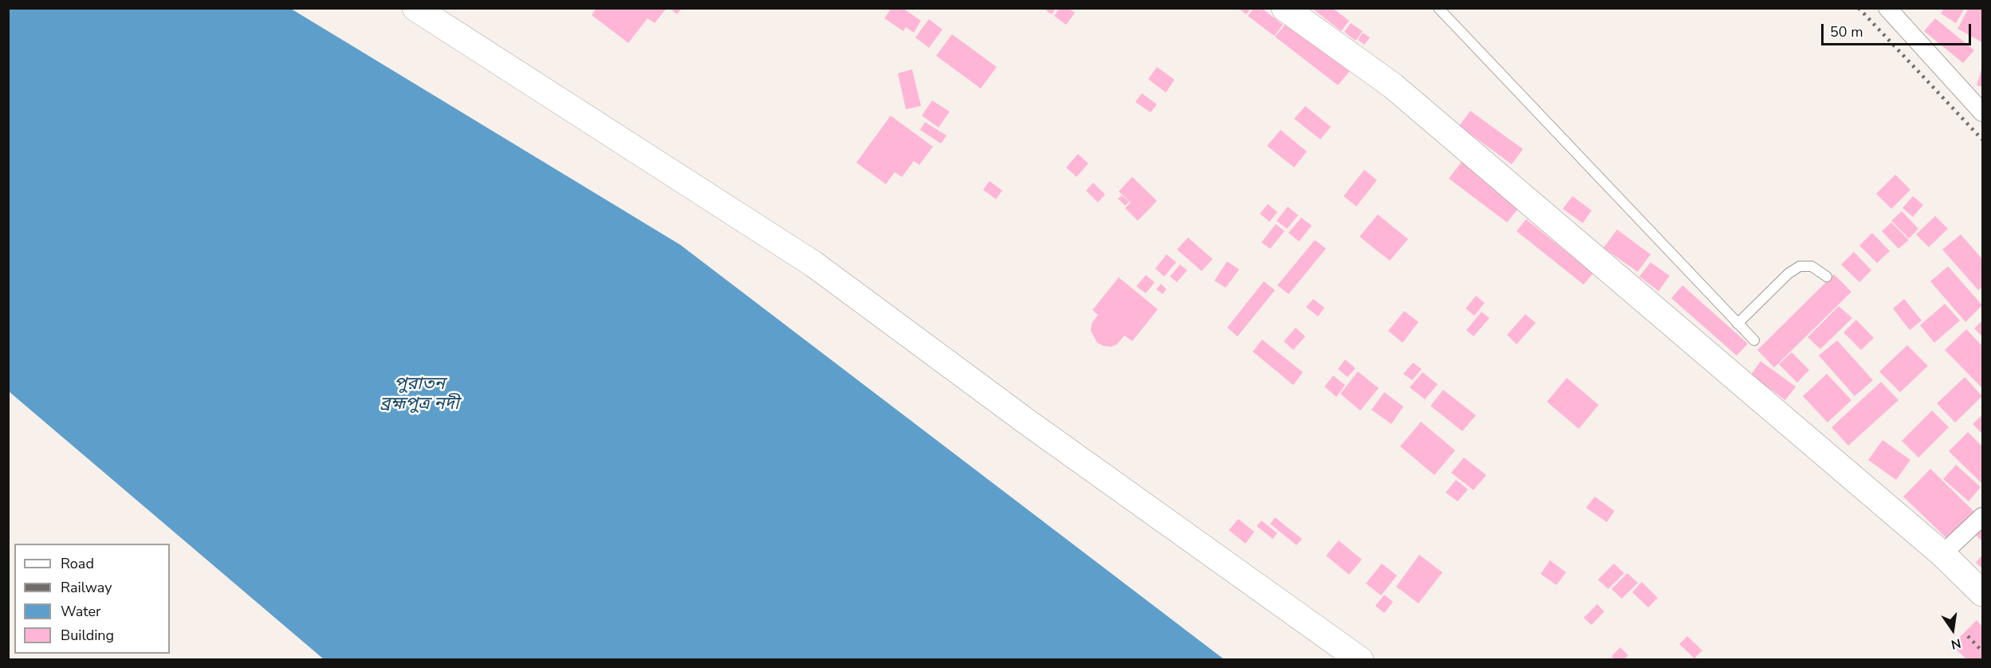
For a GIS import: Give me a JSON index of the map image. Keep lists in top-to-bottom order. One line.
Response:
{"water":["পুরাতন ব্রহ্মপুত্র নদী"],"legend":["Road","Railway","Water","Building"],"scale_bar":"50 m","north":"bottom"}
